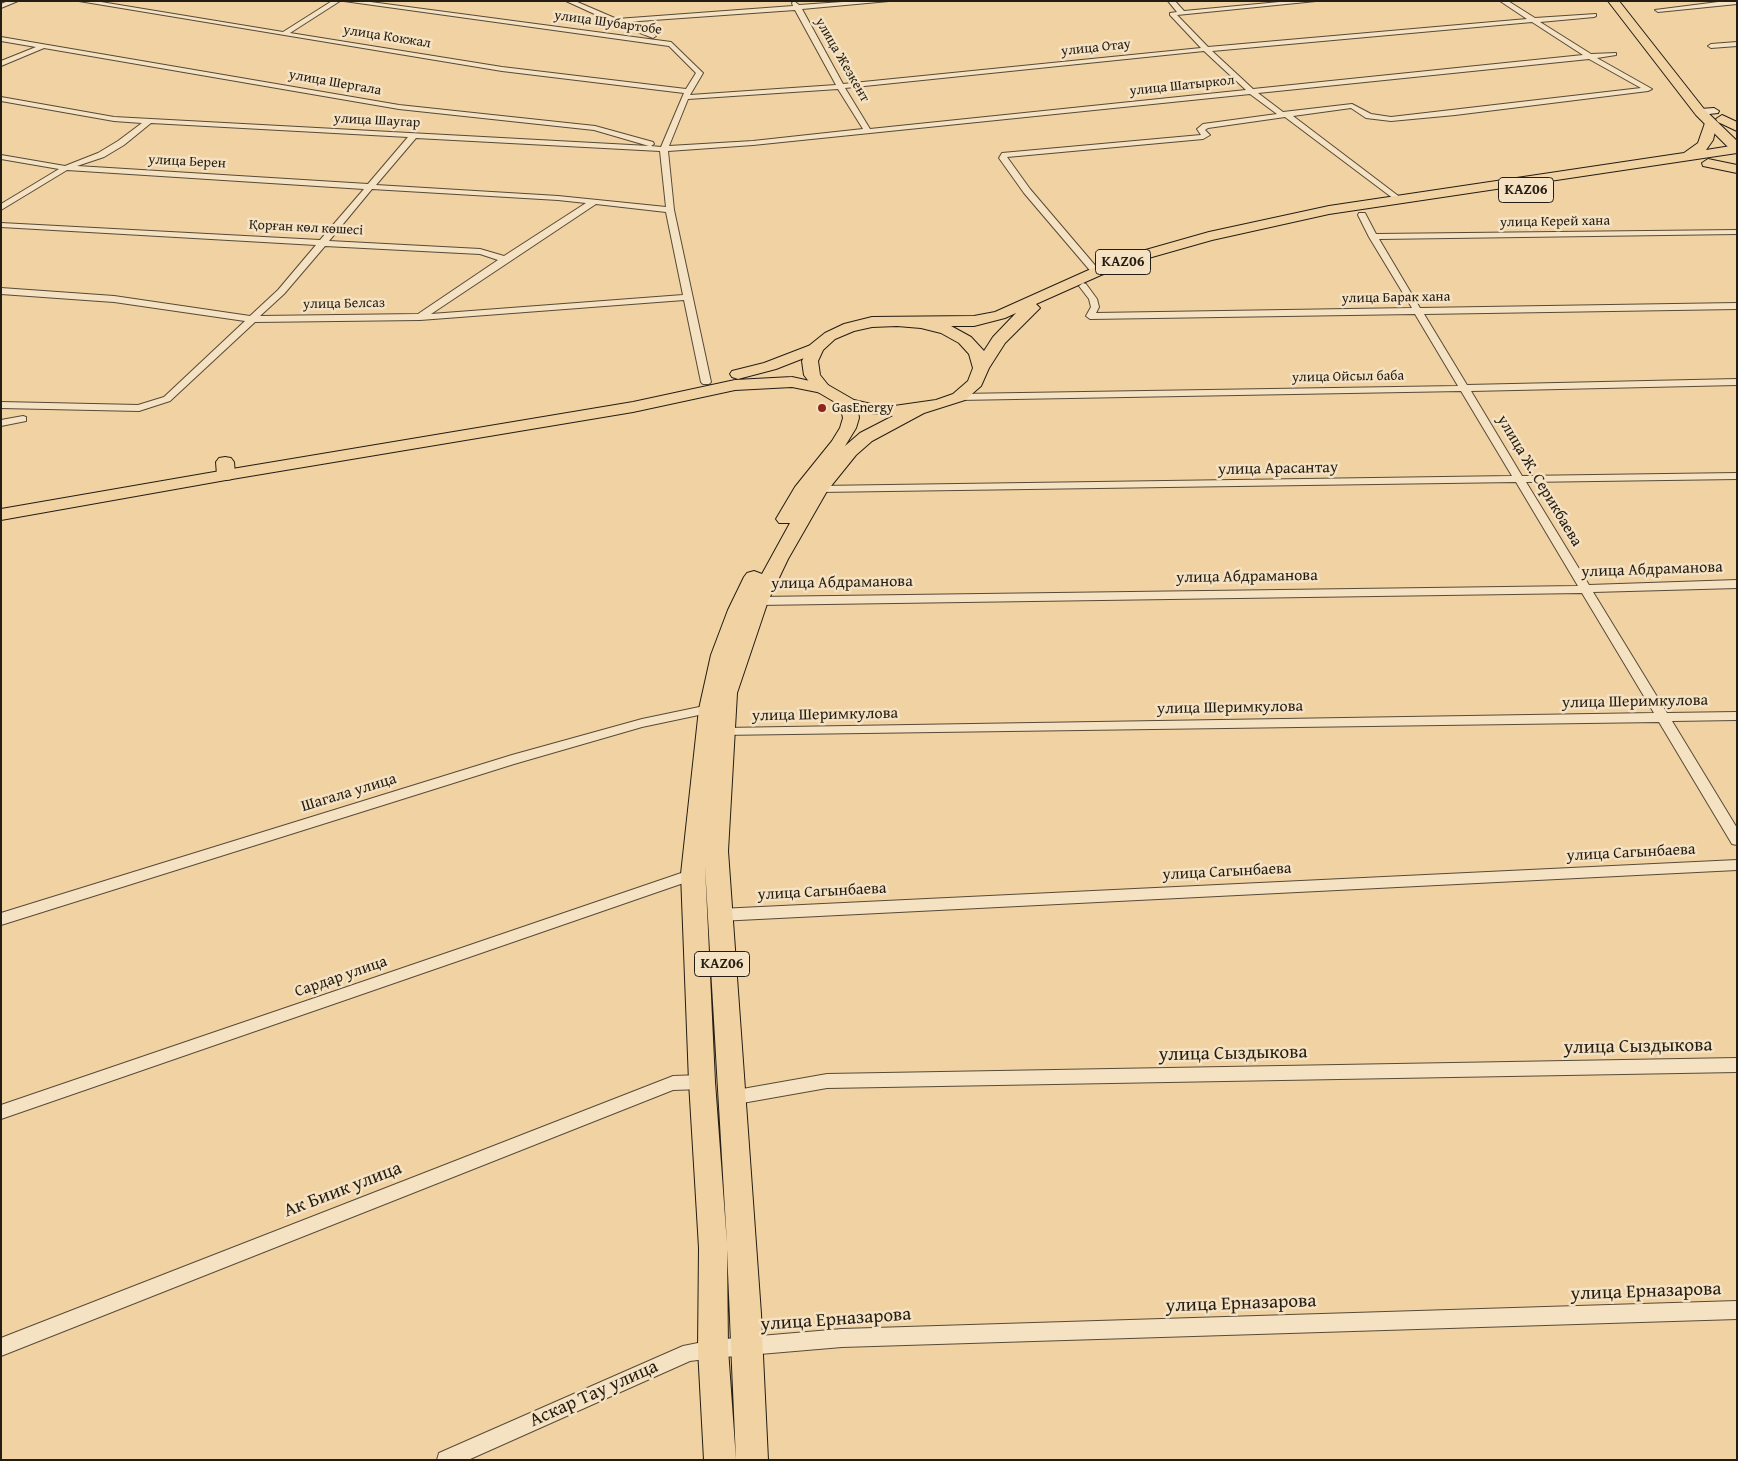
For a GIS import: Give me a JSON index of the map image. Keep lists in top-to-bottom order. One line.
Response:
{"streets":{"main road":["KАZ06"],"street":["улица Шубартобе","улица Кокжал","улица Отау","улица Жезкент","улица Шергала","улица Шатыркол","улица Шаугар","улица Берен","улица Керей хана","Қорған көл көшесі","улица Барак хана","улица Белсаз","улица Ойсыл баба","улица Арасантау","улица Ж. Серикбаева","улица Абдраманова","улица Шеримкулова","Шагала улица","улица Сагынбаева","Сардар улица","улица Сыздыкова","Ак Биик улица","улица Ерназарова","Аскар Тау улица"]},"crossings":[["улица Шубартобе","улица Кокжал"],["улица Шубартобе","улица Отау"],["улица Кокжал","улица Отау"],["улица Отау","улица Жезкент"],["улица Жезкент","улица Шатыркол"],["улица Шергала","улица Шаугар"],["улица Шатыркол","улица Шаугар"],["KАZ06","улица Барак хана"],["KАZ06","улица Ойсыл баба"],["KАZ06","улица Арасантау"],["KАZ06","улица Ж. Серикбаева"],["KАZ06","улица Абдраманова"],["KАZ06","улица Шеримкулова"],["KАZ06","Шагала улица"],["KАZ06","улица Сагынбаева"],["KАZ06","Сардар улица"],["KАZ06","улица Сыздыкова"],["KАZ06","Ак Биик улица"],["KАZ06","улица Ерназарова"],["KАZ06","Аскар Тау улица"],["улица Керей хана","улица Ж. Серикбаева"],["улица Барак хана","улица Ж. Серикбаева"],["улица Ойсыл баба","улица Ж. Серикбаева"],["улица Арасантау","улица Ж. Серикбаева"],["улица Ж. Серикбаева","улица Абдраманова"],["улица Ж. Серикбаева","улица Шеримкулова"],["улица Ерназарова","Аскар Тау улица"]],"places":["GasEnergy"]}
